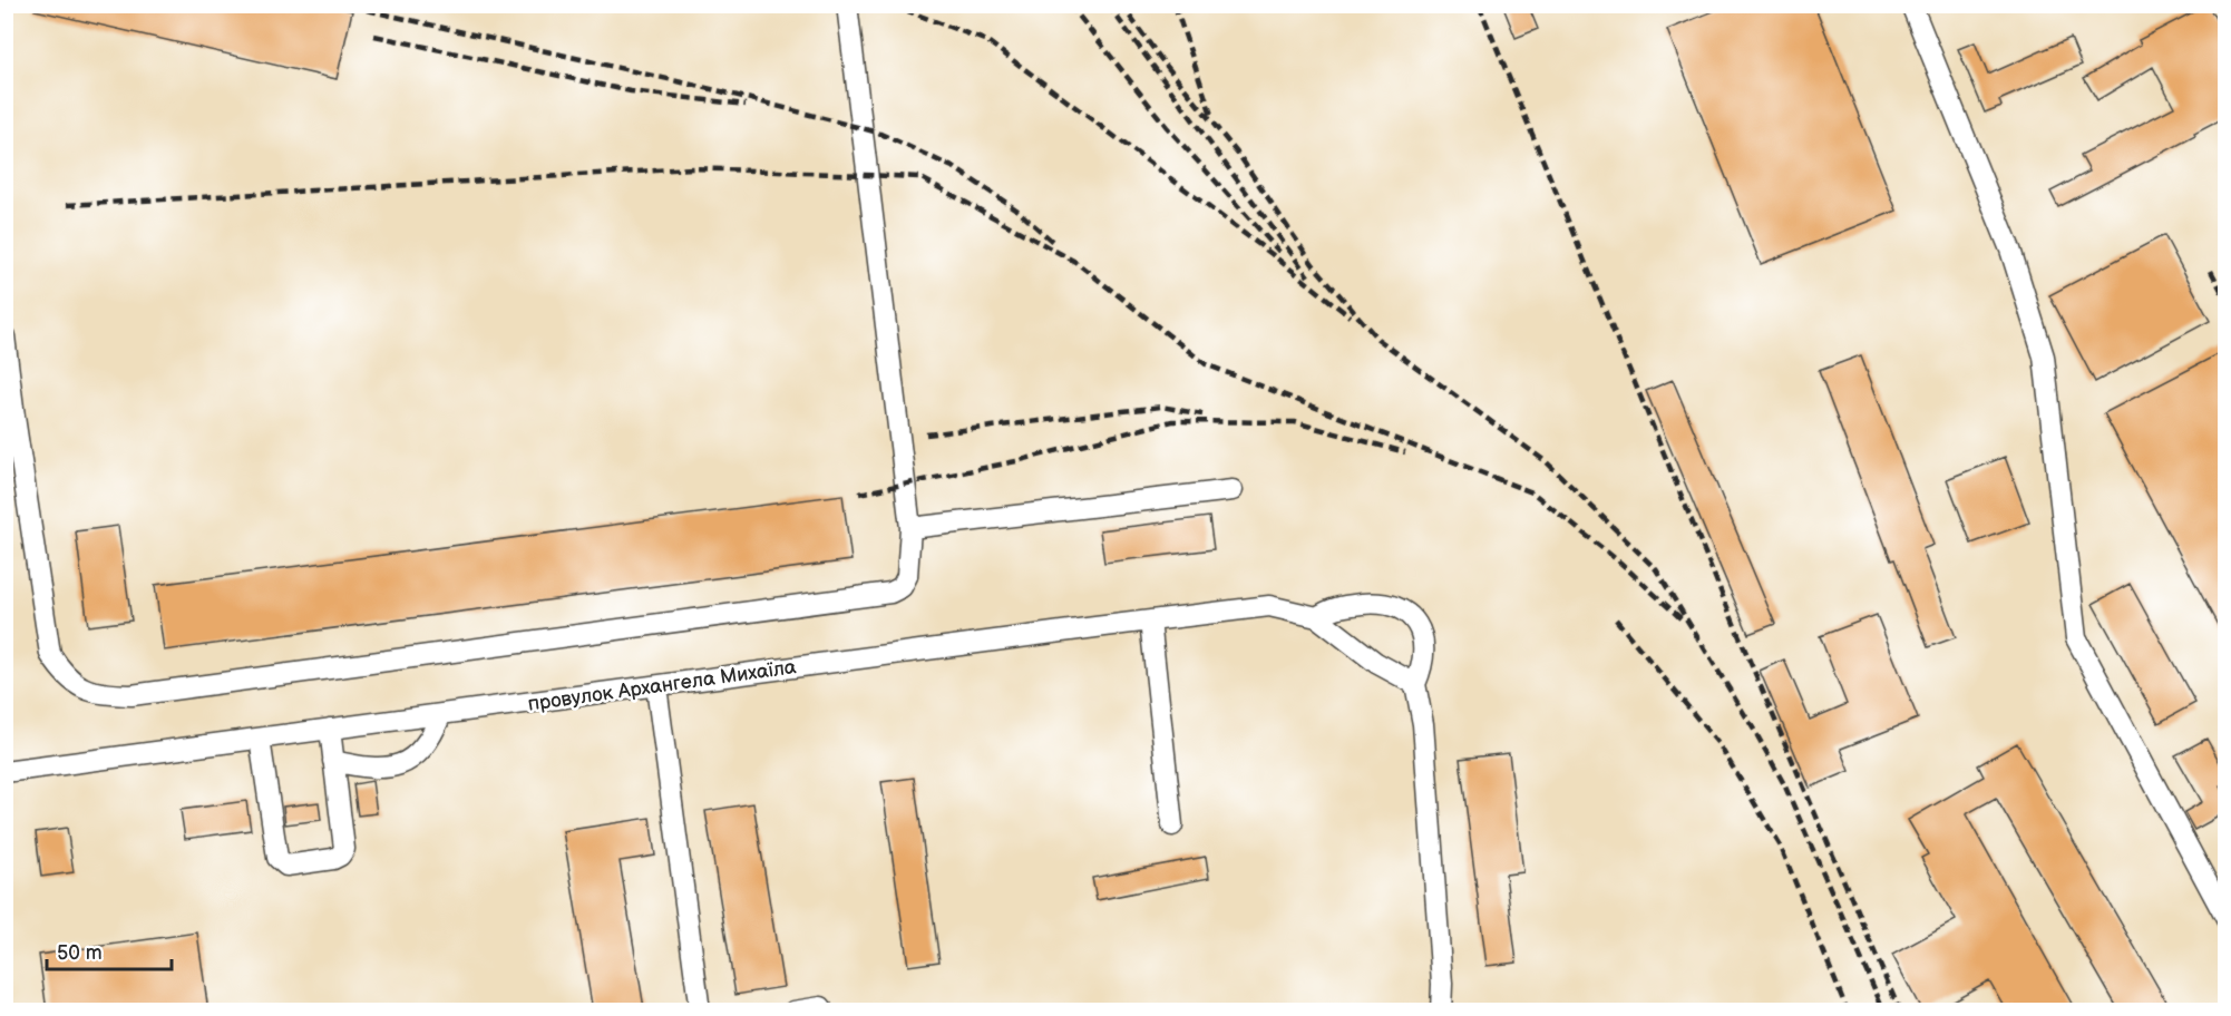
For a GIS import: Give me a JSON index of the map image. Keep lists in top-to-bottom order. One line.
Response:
{"streets":{"street":["провулок Архангела Михаїла"]},"scale_bar":"50 m"}
